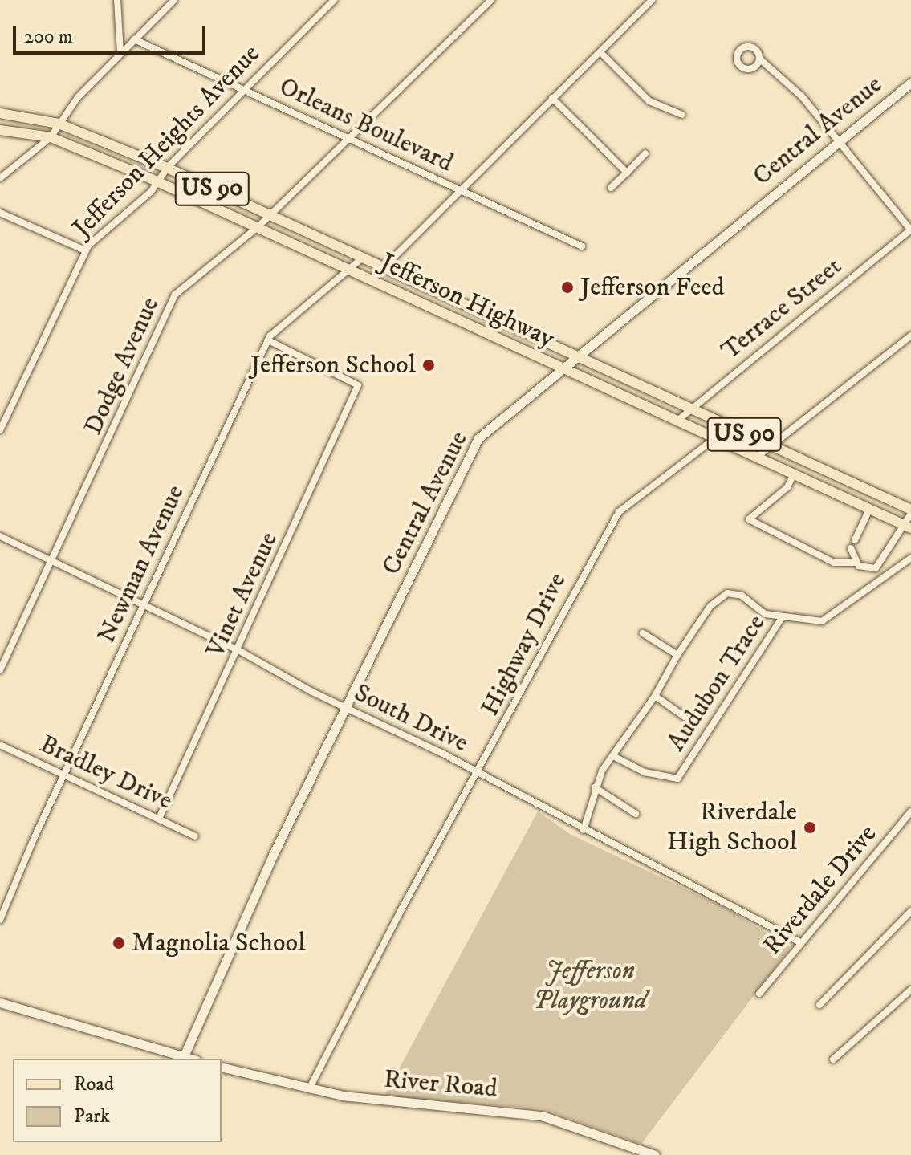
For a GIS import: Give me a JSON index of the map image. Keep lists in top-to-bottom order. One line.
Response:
{"streets":{"main road":["Central Avenue","US 90","Jefferson Highway","River Road"],"street":["Orleans Boulevard","Jefferson Heights Avenue","Terrace Street","Dodge Avenue","Newman Avenue","Vinet Avenue","Highway Drive","Audubon Trace","South Drive","Bradley Drive","Riverdale Drive"]},"crossings":[["Orleans Boulevard","Jefferson Heights Avenue"],["Orleans Boulevard","Dodge Avenue"],["Central Avenue","Jefferson Highway"],["Central Avenue","South Drive"],["Jefferson Heights Avenue","Jefferson Highway"],["Jefferson Highway","Terrace Street"],["Jefferson Highway","Dodge Avenue"],["Jefferson Highway","Newman Avenue"],["Jefferson Highway","Highway Drive"],["Dodge Avenue","South Drive"],["Newman Avenue","Vinet Avenue"],["Newman Avenue","South Drive"],["Newman Avenue","Bradley Drive"],["Vinet Avenue","South Drive"],["Vinet Avenue","Bradley Drive"],["Highway Drive","South Drive"],["Highway Drive","River Road"],["South Drive","Riverdale Drive"]],"parks":["Jefferson Playground"],"places":["Jefferson Feed","Jefferson School","Riverdale High School","Magnolia School"],"legend":["Road","Park"],"scale_bar":"200 m"}
